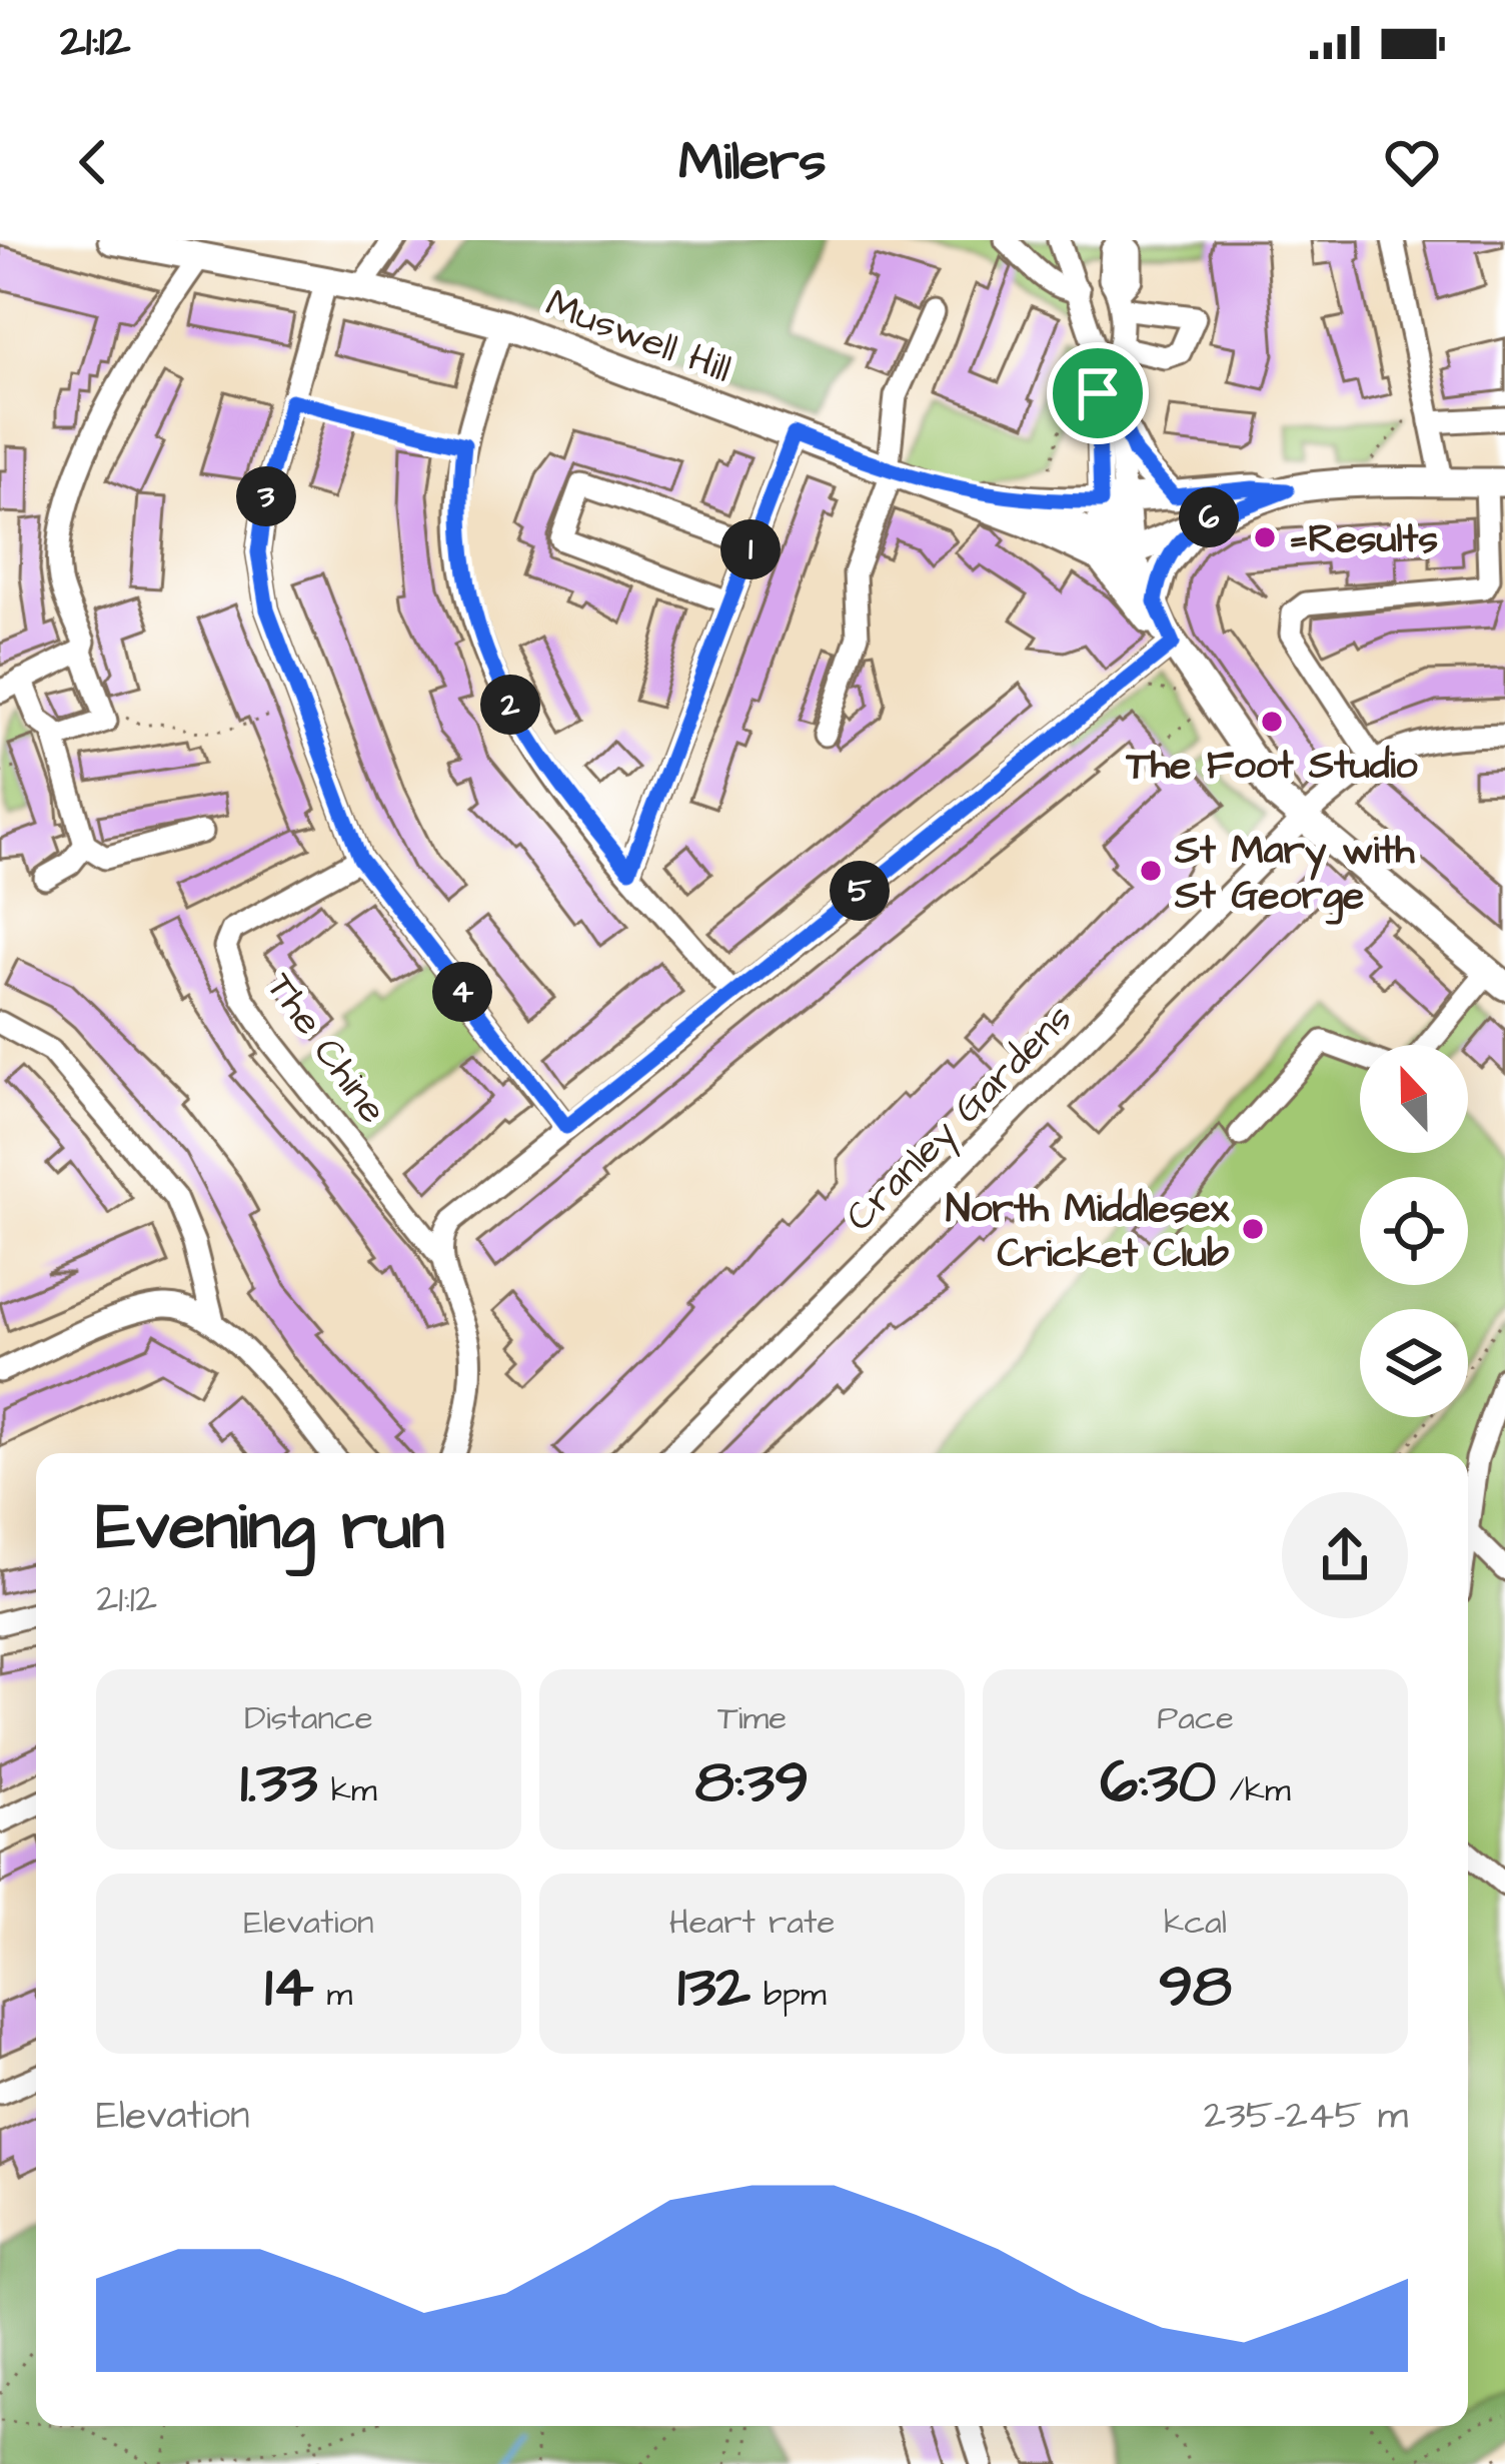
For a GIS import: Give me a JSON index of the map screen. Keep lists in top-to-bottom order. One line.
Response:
{"streets":{"main road":["Muswell Hill"],"street":["The Chine","Cranley Gardens"]},"places":["=Results","The Foot Studio","St Mary with St George","North Middlesex Cricket Club"],"north":"top","page":{"status":"21:12","header":"Milers","pins":["3","6","1","2","5","4"],"heading":["Evening run","21:12"],"stats":[["Distance","1.33 km"],["Time","8:39"],["Pace","6:30 /km"],["Elevation","14 m"],["Heart rate","132 bpm"],["kcal","98"]],"chart":["Elevation","235–245 m"]}}
